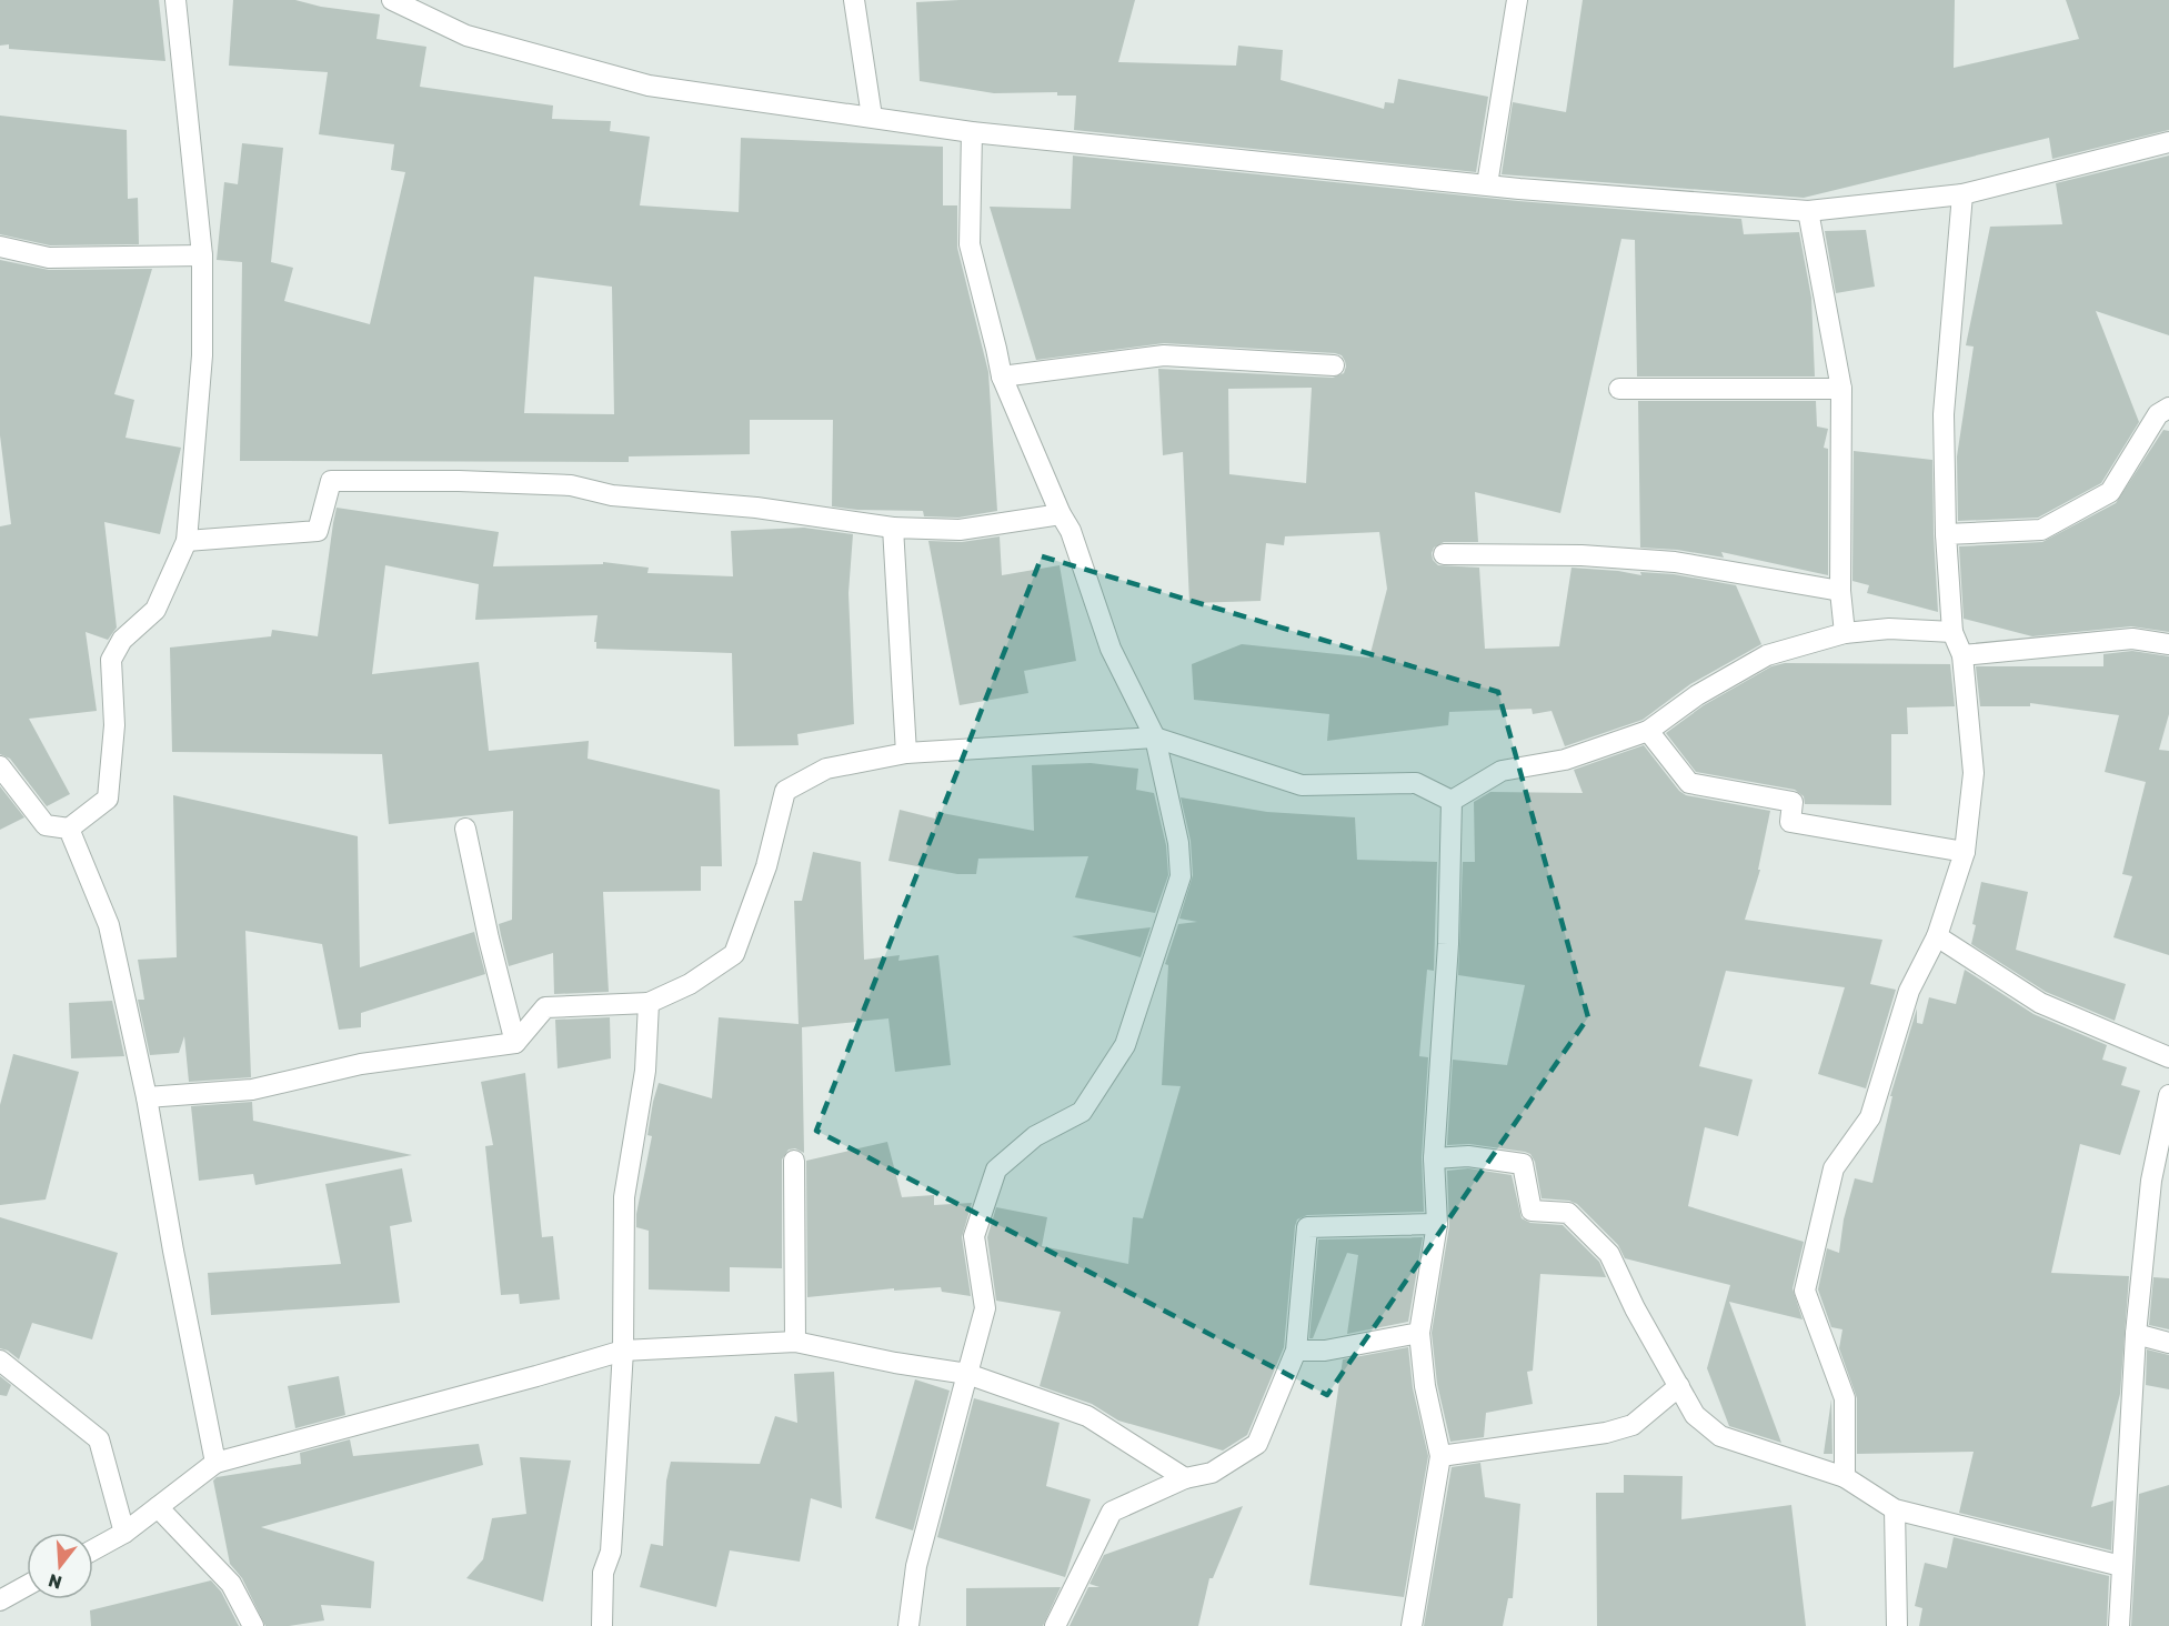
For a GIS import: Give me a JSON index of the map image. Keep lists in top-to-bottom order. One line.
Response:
{"north":"bottom"}
